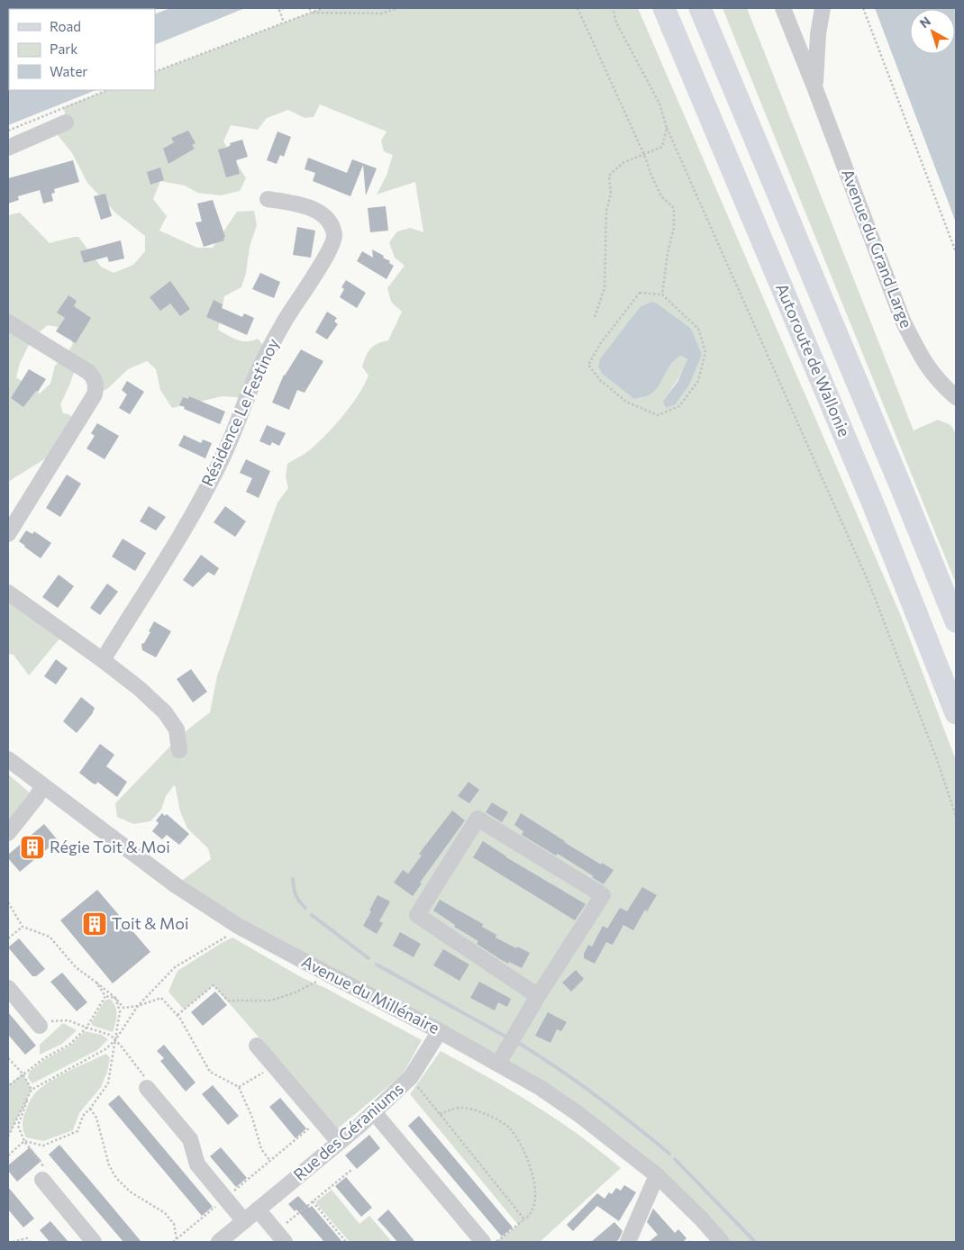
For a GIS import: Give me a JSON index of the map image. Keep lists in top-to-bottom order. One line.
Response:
{"streets":{"highway":["Autoroute de Wallonie"],"street":["Avenue du Grand Large","Résidence Le Festinoy","Avenue du Millénaire","Rue des Géraniums"]},"crossings":[["Avenue du Millénaire","Rue des Géraniums"]],"places":{"building":["Régie Toit & Moi","Toit & Moi"]},"legend":["Road","Park","Water"],"north":"top left"}
